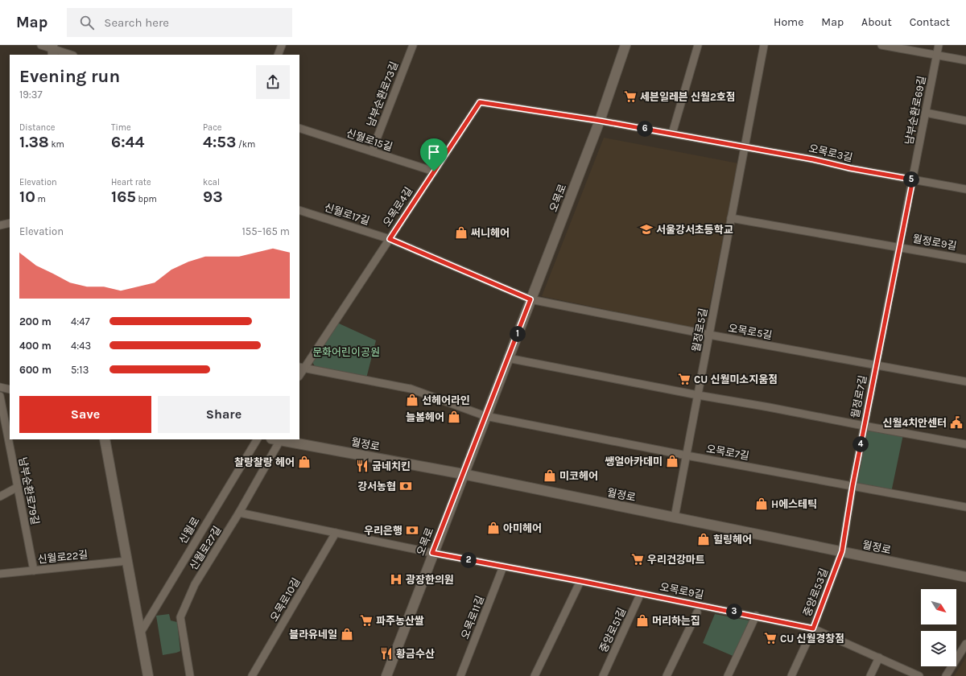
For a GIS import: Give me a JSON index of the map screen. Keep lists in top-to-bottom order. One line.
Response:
{"streets":{"main road":["오목로","월정로"],"street":["남부순환로73길","남부순환로69길","신월로15길","오목로3길","오목로4길","신월로17길","월정로9길","월정로5길","오목로5길","월정로7길","오목로7길","남부순환로79길","신월로","신월로27길","신월로22길","오목로9길","중앙로53길","오목로10길","오목로11길","중앙로51길"]},"crossings":[["남부순환로73길","신월로15길"],["남부순환로69길","오목로3길"],["남부순환로69길","월정로7길"],["신월로15길","오목로4길"],["오목로3길","오목로"],["오목로3길","오목로4길"],["오목로3길","월정로5길"],["오목로3길","월정로7길"],["오목로","오목로4길"],["오목로","신월로17길"],["오목로","오목로5길"],["오목로","월정로"],["오목로","오목로7길"],["오목로","오목로9길"],["오목로4길","신월로17길"],["신월로17길","오목로5길"],["월정로9길","월정로7길"],["월정로5길","오목로5길"],["월정로5길","월정로"],["월정로5길","오목로7길"],["오목로5길","월정로7길"],["월정로7길","월정로"],["월정로7길","오목로7길"],["월정로7길","중앙로53길"],["월정로","신월로27길"],["월정로","중앙로53길"],["남부순환로79길","신월로22길"],["오목로9길","중앙로53길"],["오목로9길","오목로11길"],["오목로9길","중앙로51길"]],"parks":["문화어린이공원"],"places":{"supermarket":["세븐일레븐 신월2호점","CU 신월미소지움점","우리건강마트","파주농산쌀","CU 신월경창점"],"school or university":["서울강서초등학교"],"shop":["써니헤어","선헤어라인","늘봄헤어","쌩얼아카데미","찰랑찰랑 헤어","미코헤어","H에스테틱","아미헤어","힐링헤어","머리하는집","블라유네일"],"public building":["신월4치안센터"],"restaurant":["굽네치킨","황금수산"],"bank":["강서농협","우리은행"],"hospital":["광장한의원"]},"north":"bottom right","page":{"header":"Map","search":"Search here","nav":["Home","Map","About","Contact"],"heading":["Evening run","19:37"],"stats":[["Distance","1.38 km"],["Time","6:44"],["Pace","4:53 /km"],["Elevation","10 m"],["Heart rate","165 bpm"],["kcal","93"]],"pins":["6","5","1","4","2","3"],"chart":["Elevation","155–165 m"],"list":[{"name":"200 m","note":"4:47"},{"name":"400 m","note":"4:43"},{"name":"600 m","note":"5:13"}],"buttons":["Save","Share"]}}
